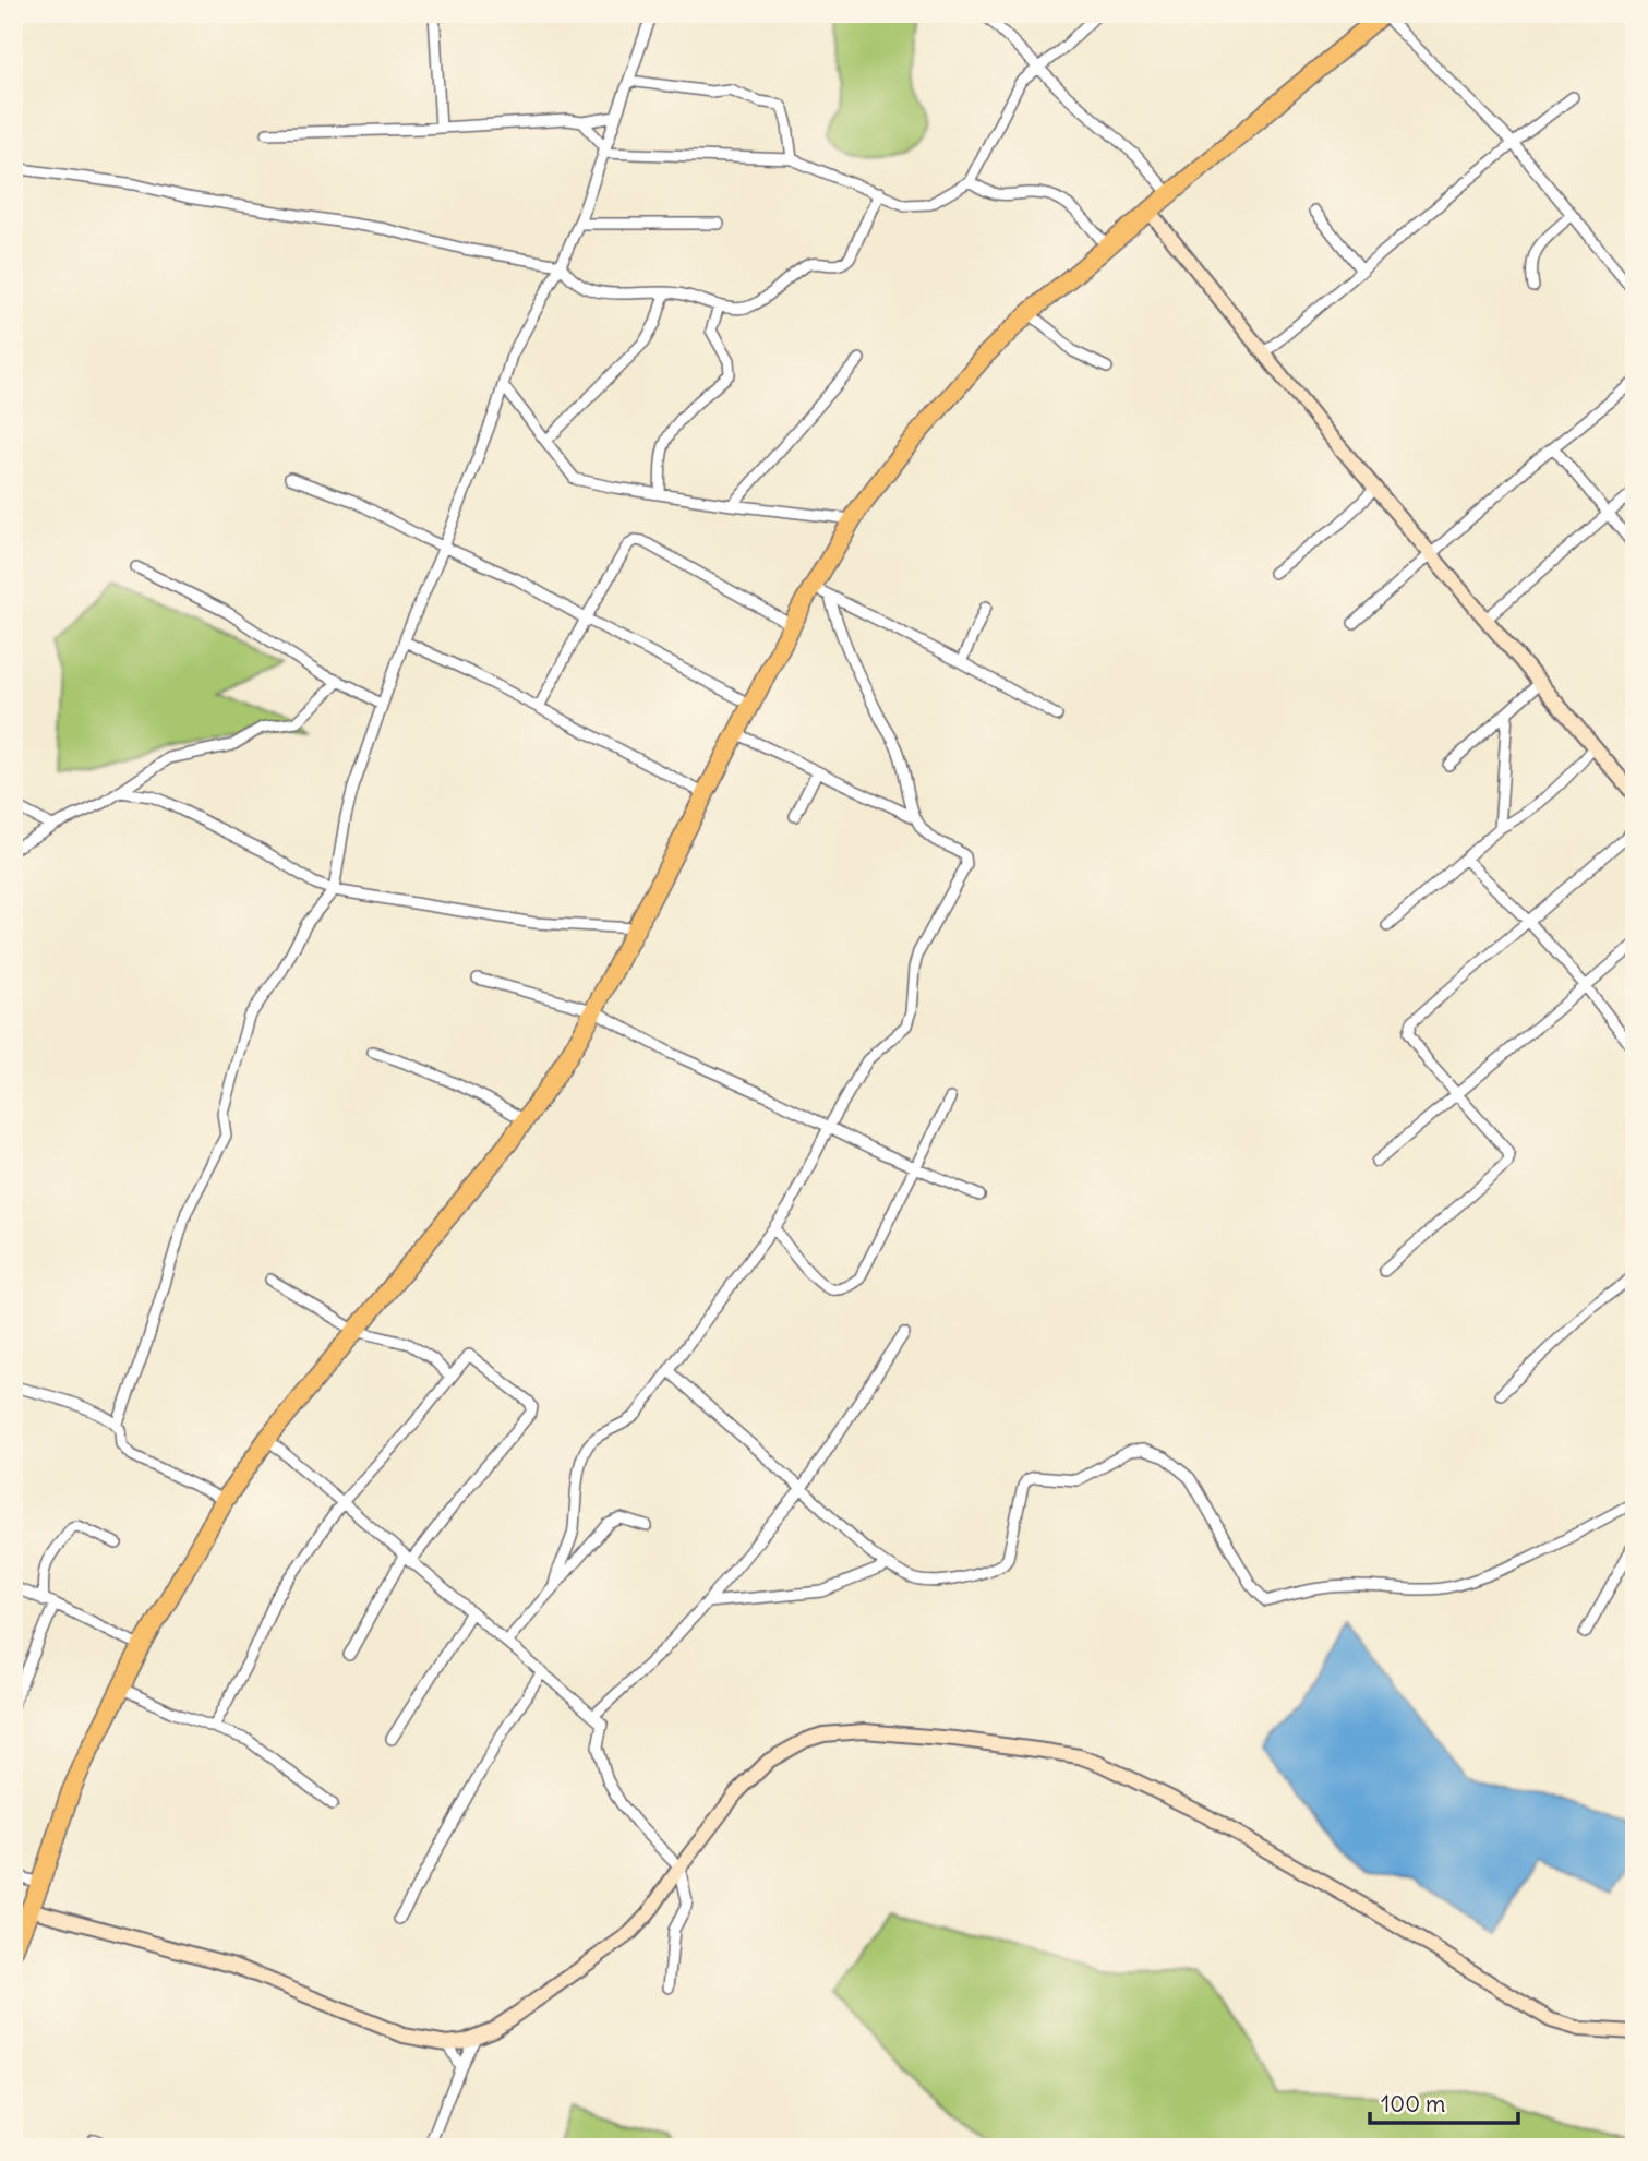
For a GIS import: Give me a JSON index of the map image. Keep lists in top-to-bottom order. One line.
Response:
{"scale_bar":"100 m"}
